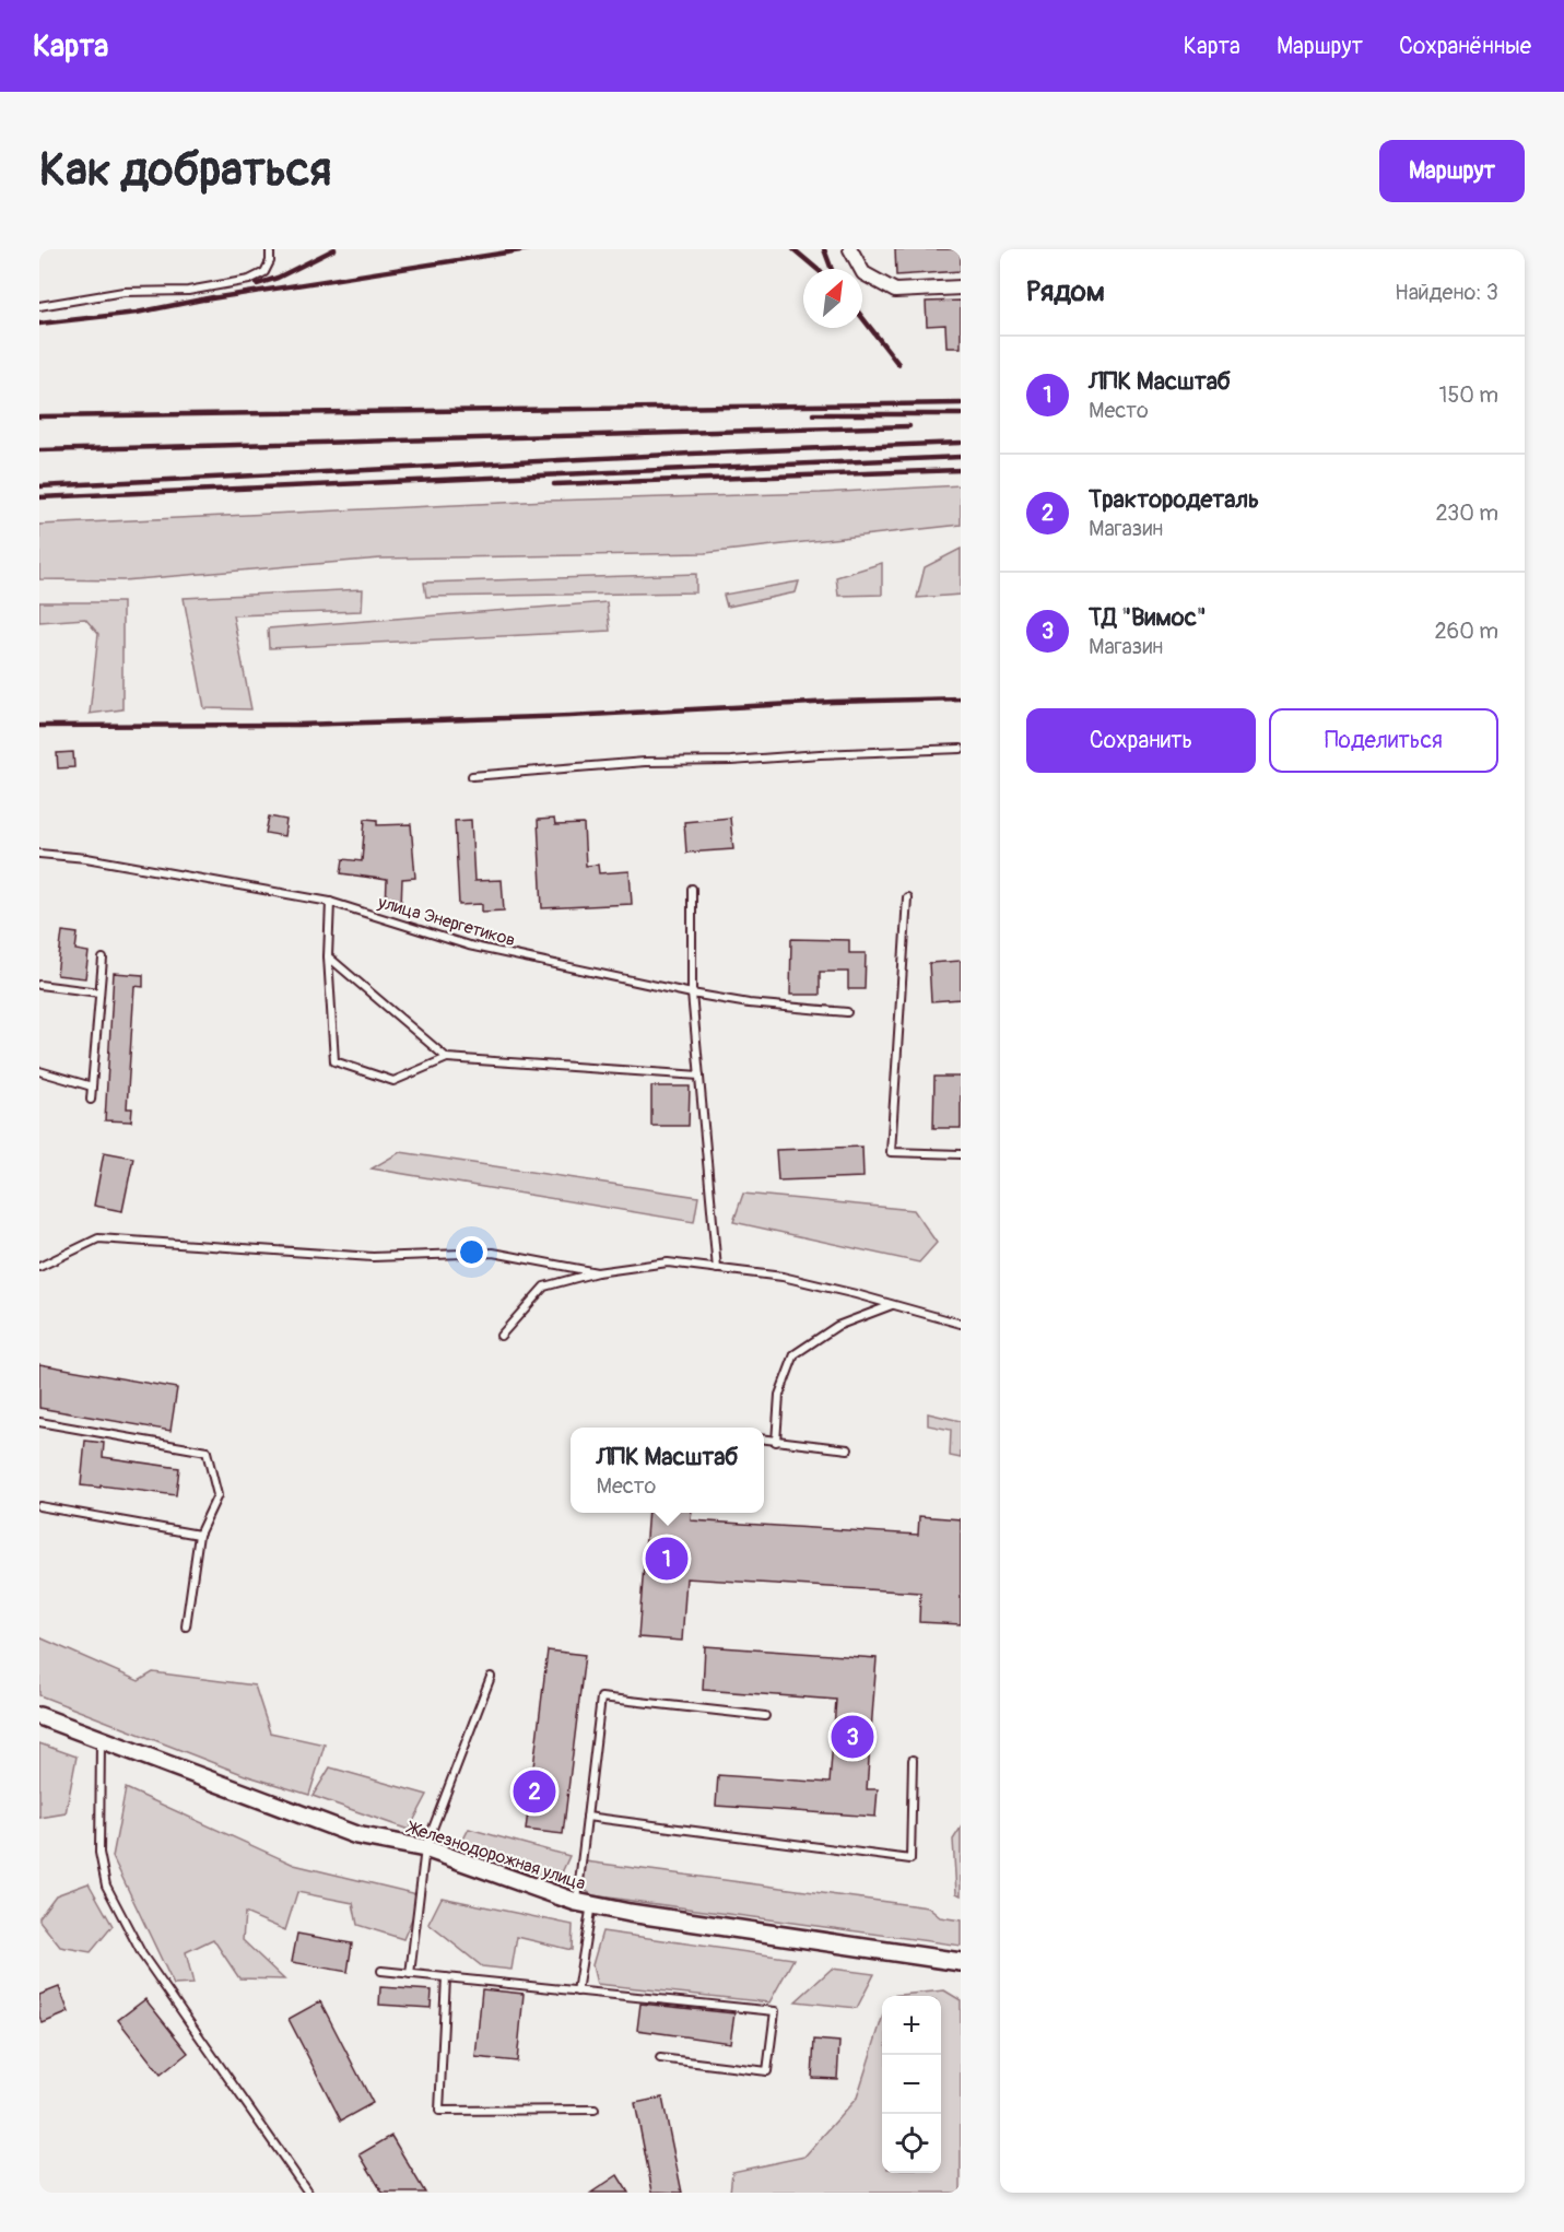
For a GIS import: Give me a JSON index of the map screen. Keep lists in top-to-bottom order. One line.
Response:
{"streets":{"street":["Железнодорожная улица"],"lane":["улица Энергетиков"]},"north":"top right","page":{"header":"Карта","nav":["Карта","Маршрут","Сохранённые"],"buttons":["Маршрут",["Сохранить","Поделиться"]],"title":"Как добраться","heading":["Рядом","Найдено: 3"],"list":[{"mark":"1","name":"ЛПК Масштаб","note":"Место","value":"150 m"},{"mark":"2","name":"Трактородеталь","note":"Магазин","value":"230 m"},{"mark":"3","name":"ТД \"Вимос\"","note":"Магазин","value":"260 m"}],"popup":["ЛПК Масштаб","Место"],"pins":["1","3","2"],"map_buttons":["+","−"]}}
